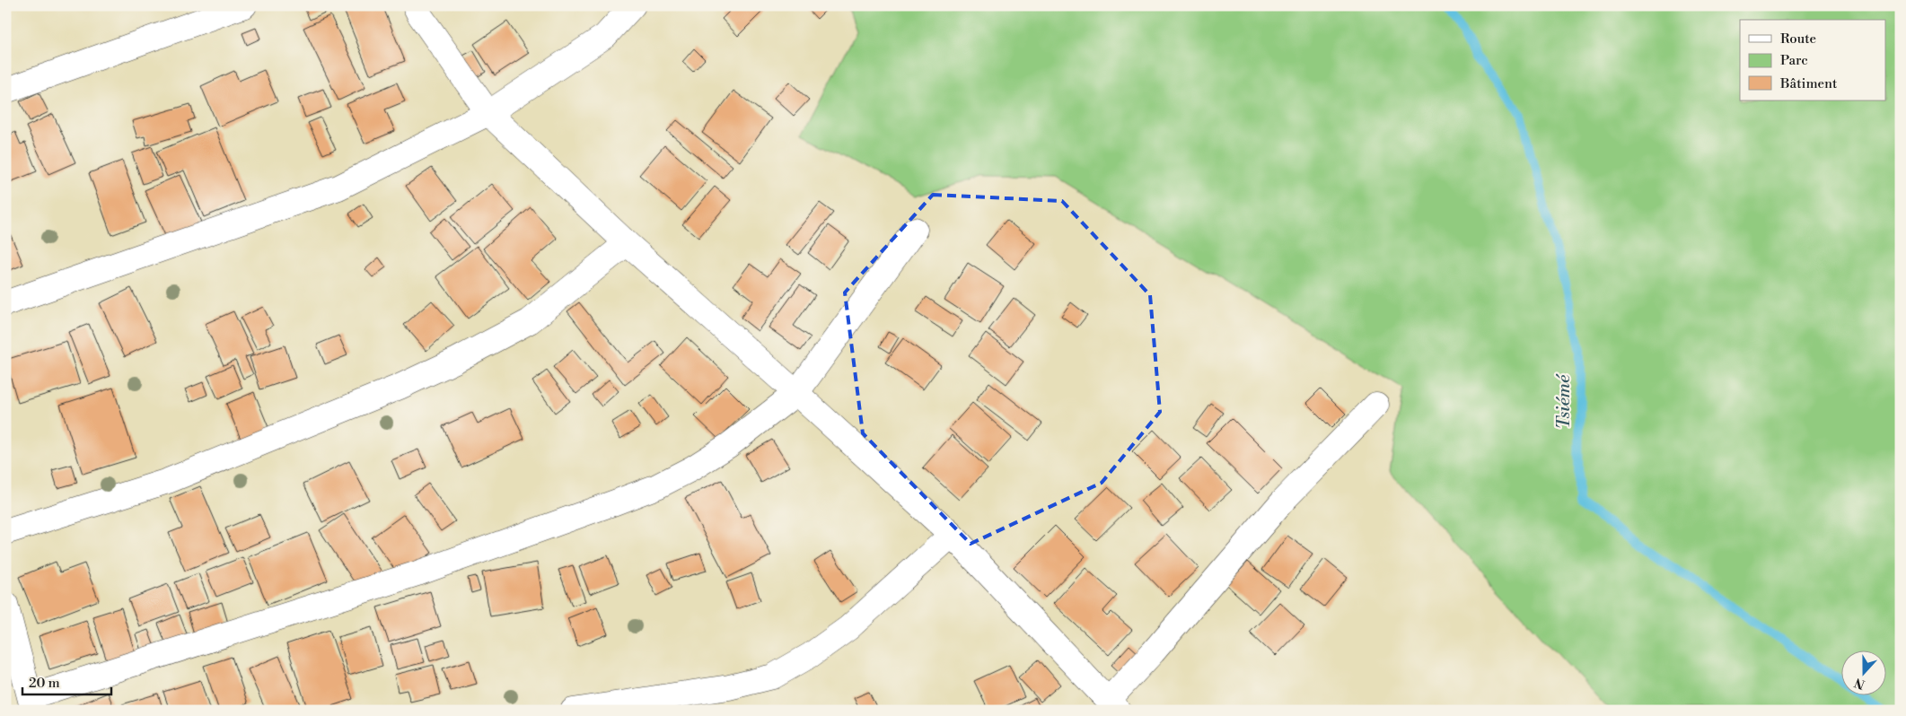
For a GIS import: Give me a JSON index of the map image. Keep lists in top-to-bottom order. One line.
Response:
{"water":["Tsiémé"],"legend":["Route","Parc","Bâtiment"],"scale_bar":"20 m","north":"bottom"}
